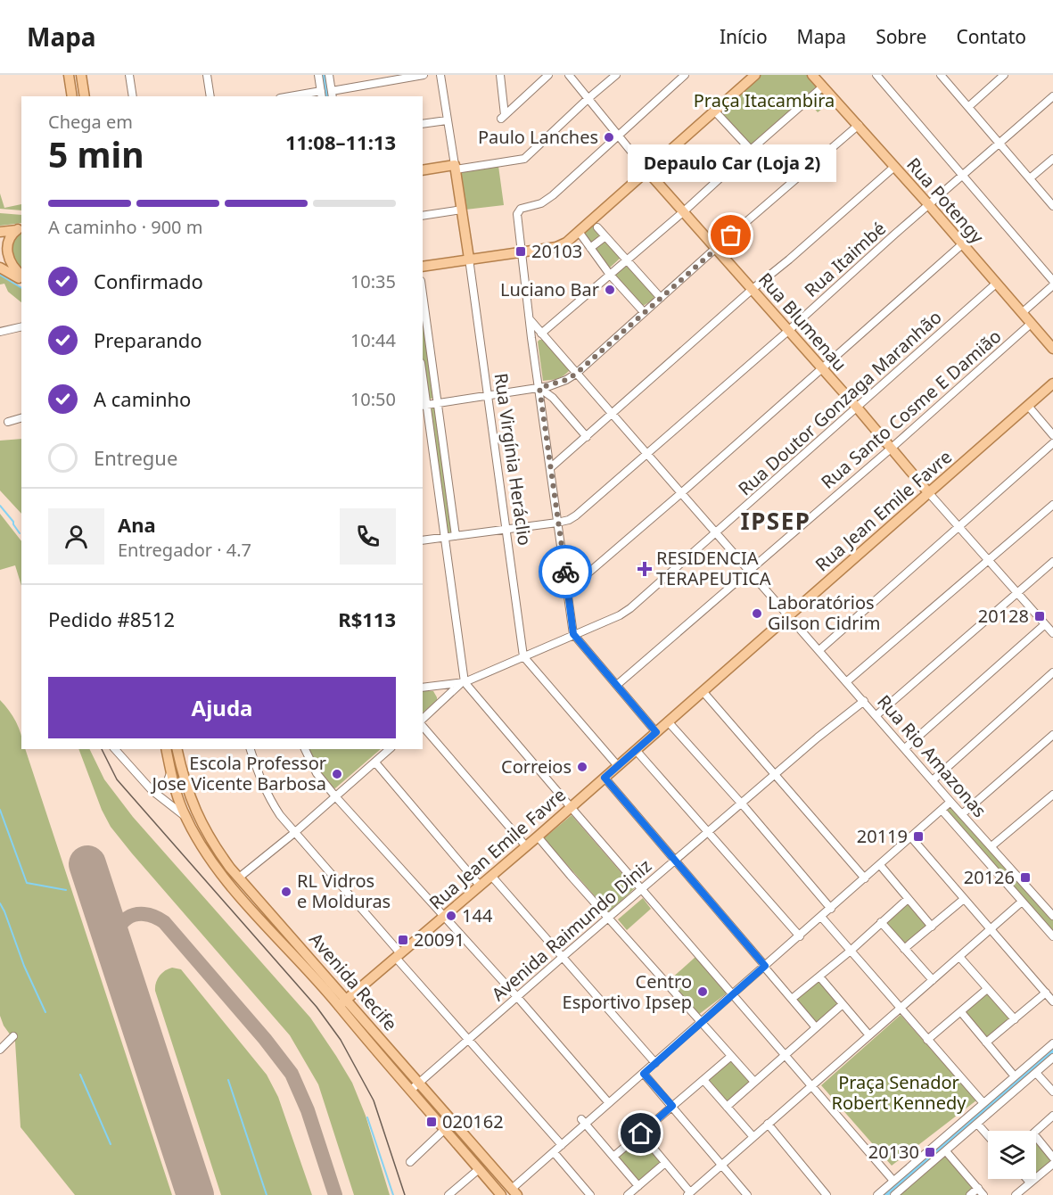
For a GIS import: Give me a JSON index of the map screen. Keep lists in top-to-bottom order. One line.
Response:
{"streets":{"main road":["Rua Potengy","Rua Blumenau","Rua Virgínia Heráclio","Rua Jean Emile Favre","Avenida Recife"],"street":["Rua Itaimbé","Rua Doutor Gonzaga Maranhão","Rua Santo Cosme E Damião","Rua Rio Amazonas","Avenida Raimundo Diniz"]},"crossings":[["Rua Potengy","Rua Itaimbé"],["Rua Potengy","Rua Doutor Gonzaga Maranhão"],["Rua Potengy","Rua Santo Cosme E Damião"],["Rua Itaimbé","Rua Blumenau"],["Rua Itaimbé","Rua Virgínia Heráclio"],["Rua Itaimbé","Rua Rio Amazonas"],["Rua Blumenau","Rua Doutor Gonzaga Maranhão"],["Rua Blumenau","Rua Santo Cosme E Damião"],["Rua Blumenau","Rua Jean Emile Favre"],["Rua Doutor Gonzaga Maranhão","Rua Virgínia Heráclio"],["Rua Doutor Gonzaga Maranhão","Rua Rio Amazonas"],["Rua Santo Cosme E Damião","Rua Rio Amazonas"],["Rua Jean Emile Favre","Rua Rio Amazonas"],["Rua Jean Emile Favre","Avenida Recife"],["Rua Rio Amazonas","Avenida Raimundo Diniz"],["Avenida Raimundo Diniz","Avenida Recife"]],"districts":["IPSEP"],"parks":["Praça Itacambira","Praça Senador Robert Kennedy"],"places":{"other":["Paulo Lanches","Depaulo Car (Loja 2)","Luciano Bar","Laboratórios Gilson Cidrim","Correios","Escola Professor Jose Vicente Barbosa","RL Vidros e Molduras","144","Centro Esportivo Ipsep"],"transit":["20103","20128","20119","20126","20091","020162","20130"],"health":["RESIDENCIA TERAPEUTICA"]},"page":{"header":"Mapa","nav":["Início","Mapa","Sobre","Contato"],"heading":["5 min","Chega em","11:08–11:13"],"panel":["Ana","Entregador · 4.7","Pedido #8512","R$113"],"bubble":"Depaulo Car (Loja 2)","bar":"A caminho · 900 m","list":[["Confirmado","10:35"],["Preparando","10:44"],["A caminho","10:50"],"Entregue"],"buttons":"Ajuda"}}
